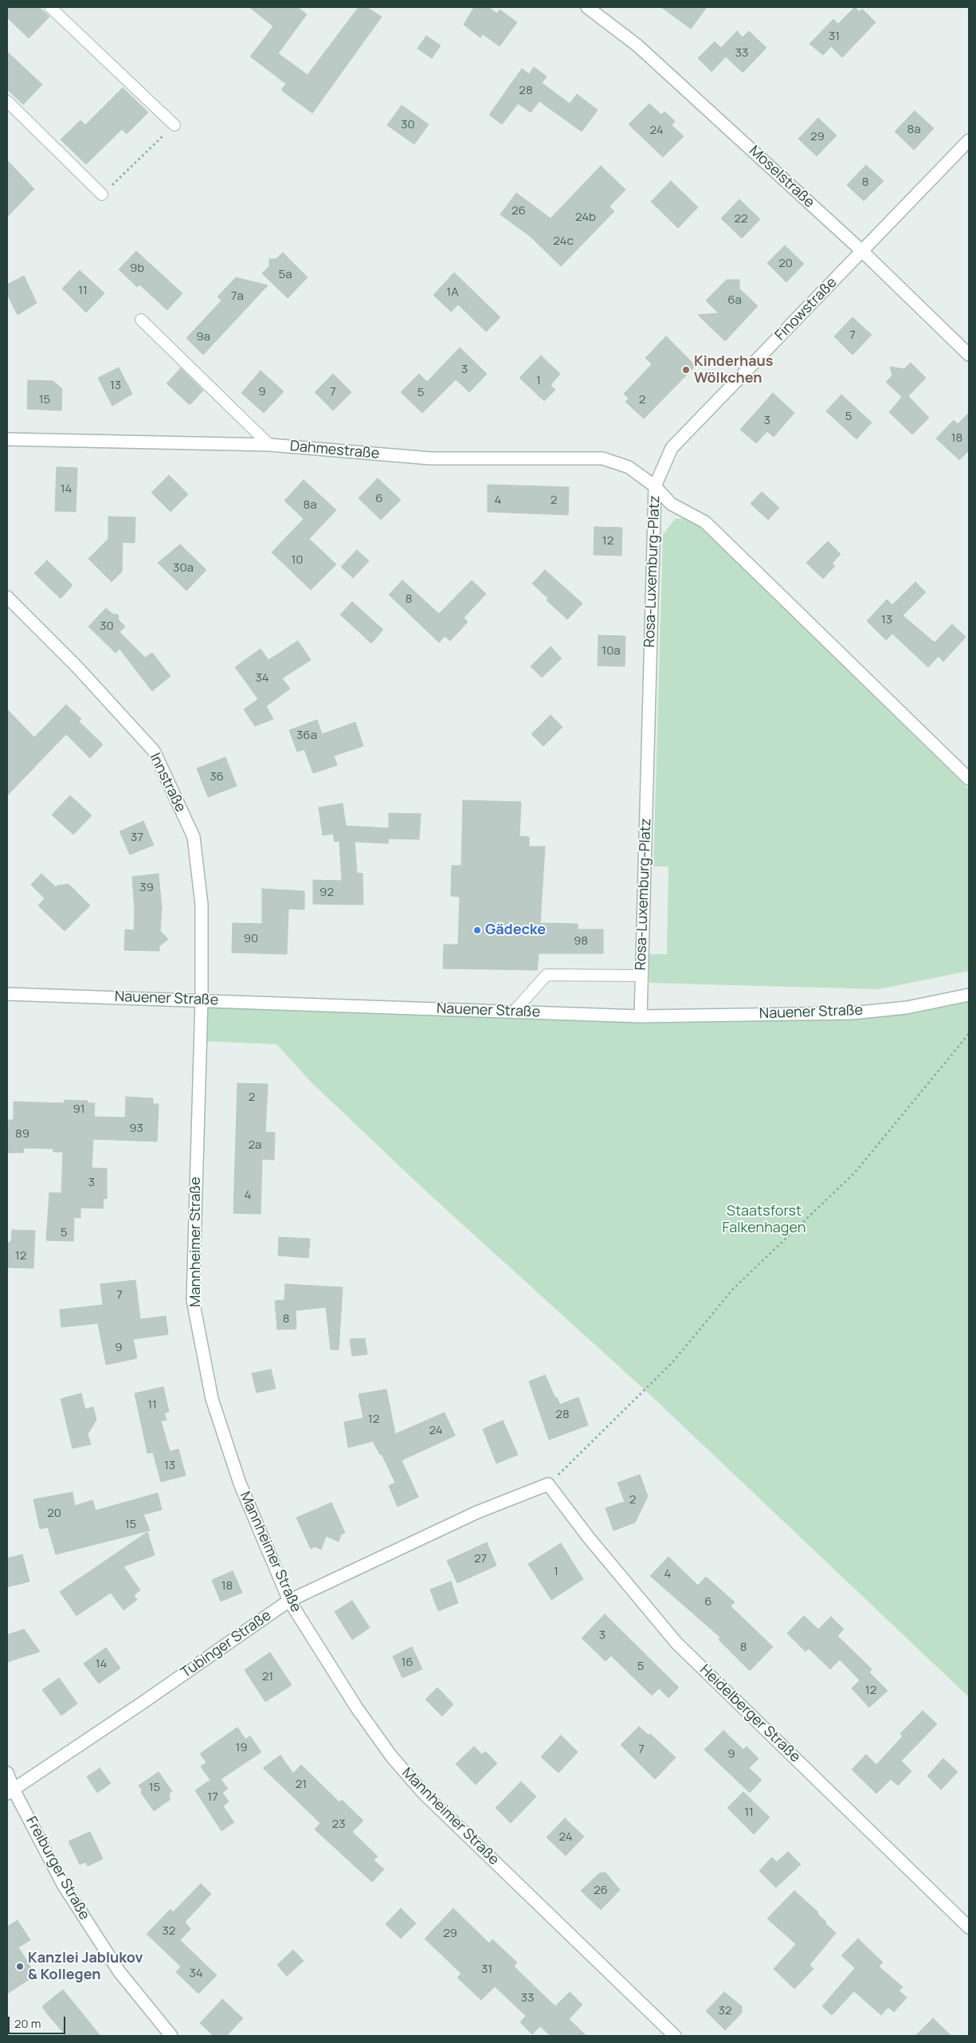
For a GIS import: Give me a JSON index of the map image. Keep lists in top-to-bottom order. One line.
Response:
{"streets":{"street":["Moselstraße","Finowstraße","Dahmestraße","Rosa-Luxemburg-Platz","Innstraße","Nauener Straße","Mannheimer Straße","Tübinger Straße","Heidelberger Straße","Freiburger Straße"]},"crossings":[["Moselstraße","Finowstraße"],["Finowstraße","Dahmestraße"],["Finowstraße","Rosa-Luxemburg-Platz"],["Dahmestraße","Rosa-Luxemburg-Platz"],["Rosa-Luxemburg-Platz","Nauener Straße"],["Innstraße","Nauener Straße"],["Innstraße","Mannheimer Straße"],["Nauener Straße","Mannheimer Straße"],["Mannheimer Straße","Tübinger Straße"],["Tübinger Straße","Heidelberger Straße"],["Tübinger Straße","Freiburger Straße"]],"parks":["Staatsforst Falkenhagen"],"places":["Kinderhaus Wölkchen","Gädecke","Kanzlei Jablukov & Kollegen"],"house_numbers":["31","33","28","30","8a","24","29","8","26","24b","22","24c","20","9b","5a","11","1A","7a","6a","7","9a","3","1","13","9","7","5","15","2","5","3","18","14","6","4","2","8a","12","10","30a","8","13","30","10a","34","36a","36","37","39","92","90","98","2","91","93","89","2a","3","4","5","12","7","8","9","11","28","12","24","13","2","20","15","27","1","4","18","6","3","8","16","14","5","21","12","19","7","9","21","15","17","11","23","24","26","32","29","31","34","33","32"],"scale_bar":"20 m"}
